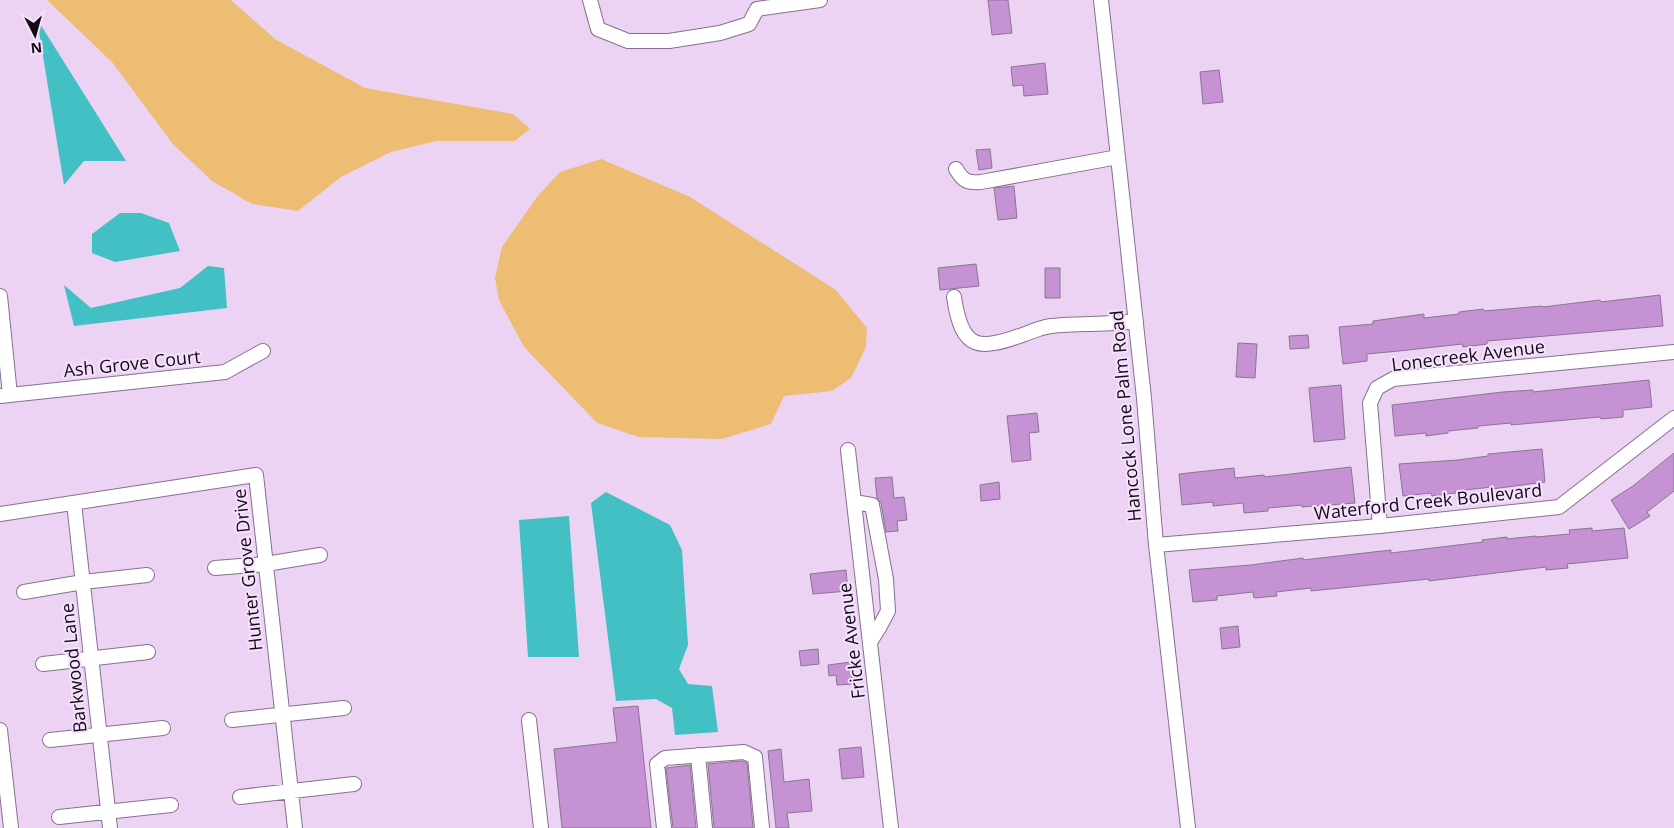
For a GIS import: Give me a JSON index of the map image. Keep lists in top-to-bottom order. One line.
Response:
{"streets":{"street":["Lonecreek Avenue","Ash Grove Court","Hancock Lone Palm Road","Waterford Creek Boulevard","Hunter Grove Drive","Fricke Avenue","Barkwood Lane"]},"crossings":[["Lonecreek Avenue","Waterford Creek Boulevard"],["Hancock Lone Palm Road","Waterford Creek Boulevard"],["Hunter Grove Drive","Barkwood Lane"]],"north":"bottom"}
